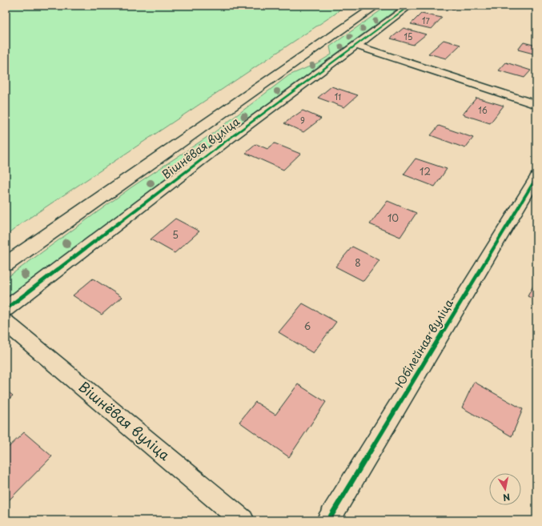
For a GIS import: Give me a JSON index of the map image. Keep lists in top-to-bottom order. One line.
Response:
{"streets":{"street":["Вішнёвая вуліца","Юбілейная вуліца"]},"house_numbers":["17","15","11","16","9","12","10","5","8","6"],"north":"bottom"}
